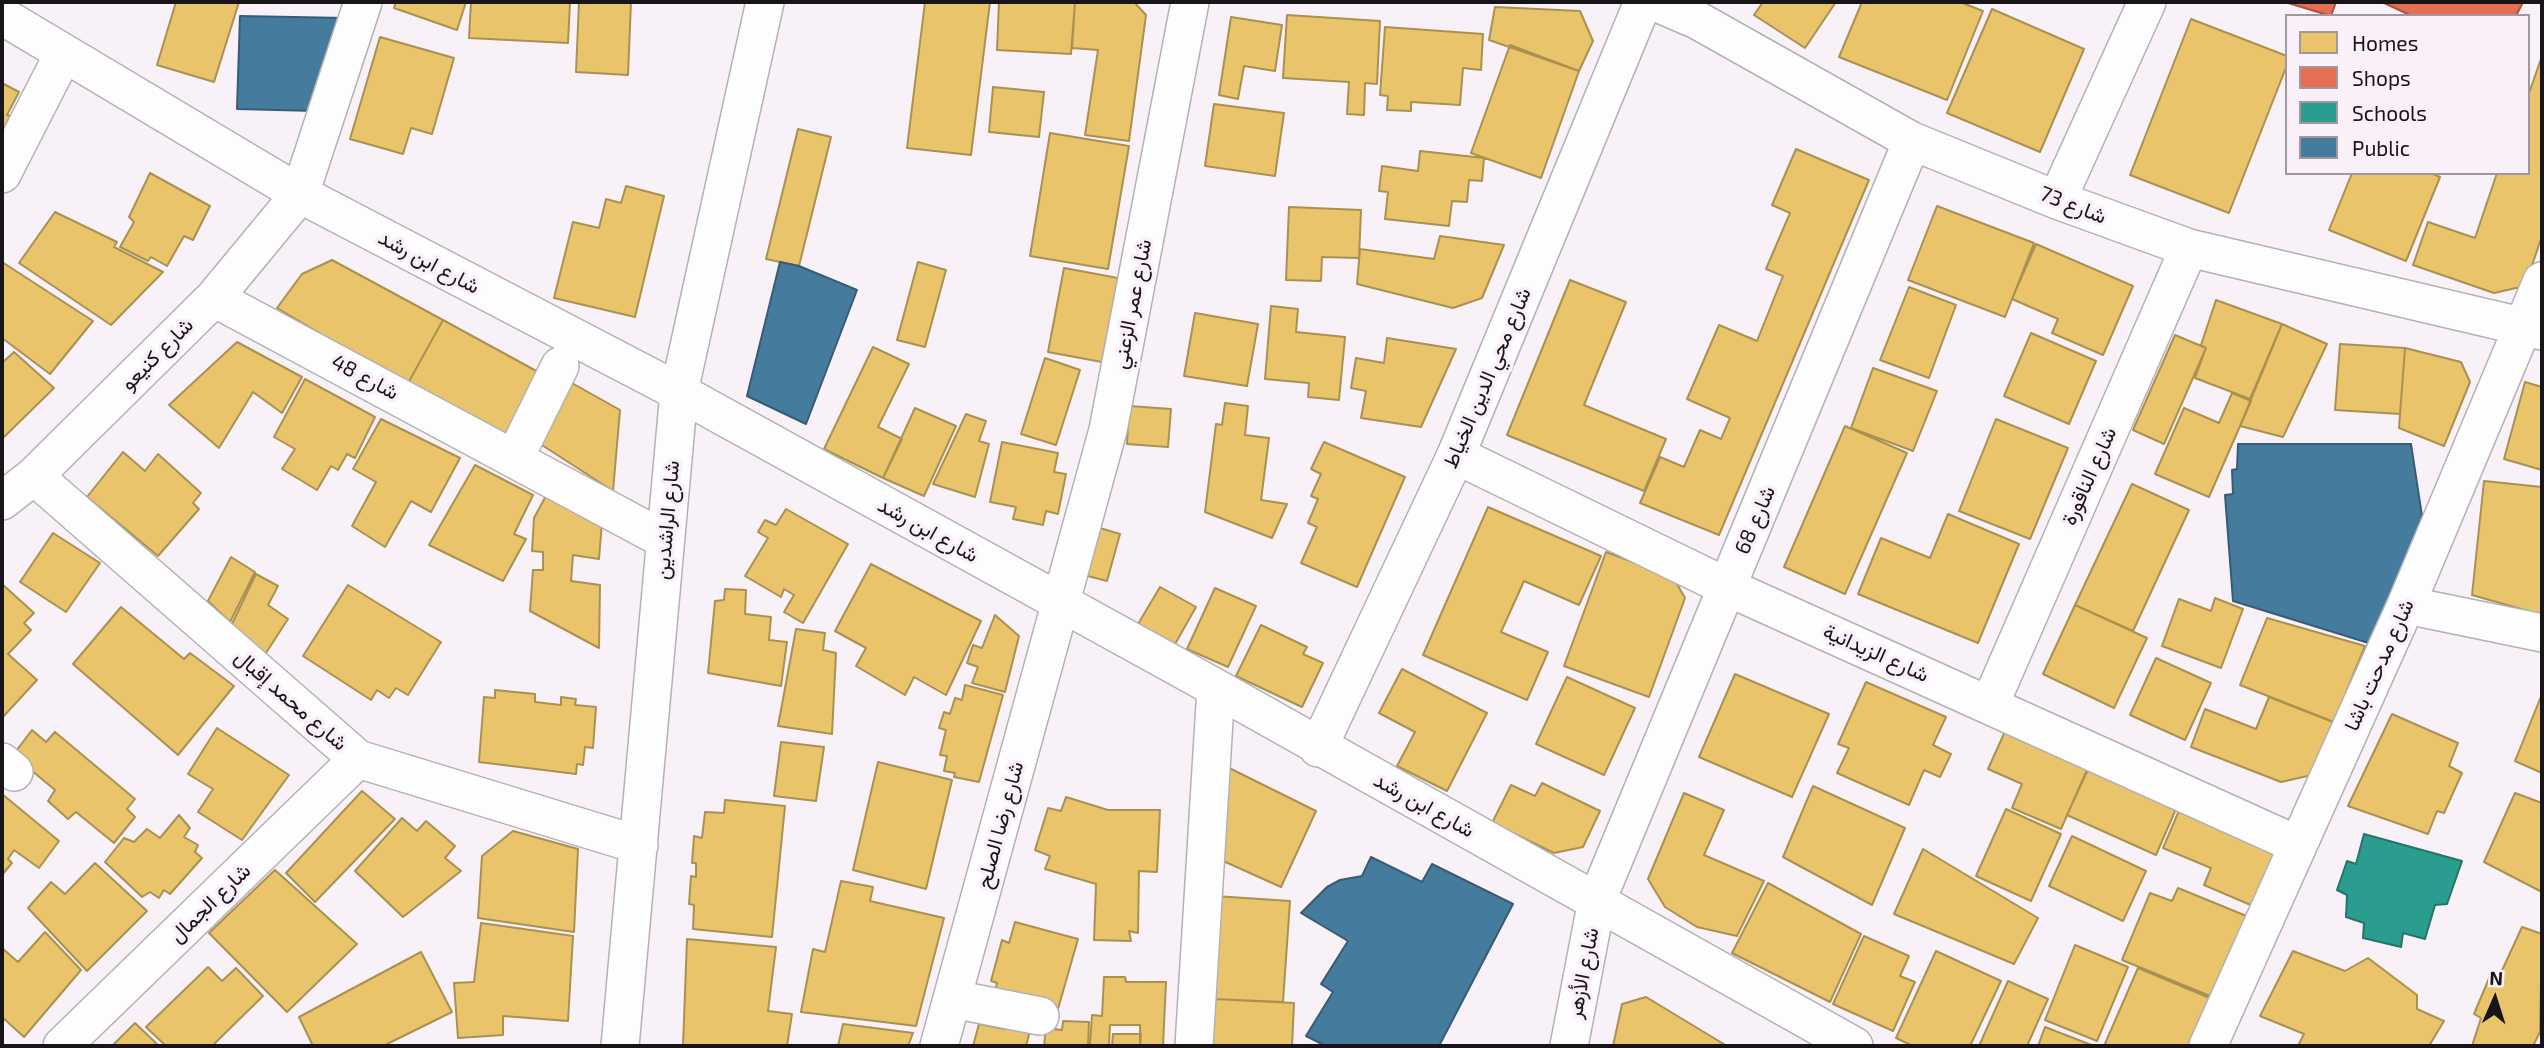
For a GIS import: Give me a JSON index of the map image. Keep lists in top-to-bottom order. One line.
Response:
{"streets":{"street":["شارع 73","شارع ابن رشد","شارع عمر الزعني","شارع كنيعو","شارع 48","شارع محي الدين الخياط","شارع الناقورة","شارع الراشدين","شارع 68","شارع الزيدانية","شارع مدحت باشا","شارع محمد إقبال","شارع رضا الصلح","شارع الجمال","شارع الأزهر"]},"crossings":[["شارع 73","شارع الناقورة"],["شارع 73","شارع 68"],["شارع 73","شارع مدحت باشا"],["شارع ابن رشد","شارع عمر الزعني"],["شارع ابن رشد","شارع كنيعو"],["شارع ابن رشد","شارع محي الدين الخياط"],["شارع ابن رشد","شارع الراشدين"],["شارع ابن رشد","شارع 68"],["شارع ابن رشد","شارع رضا الصلح"],["شارع ابن رشد","شارع الأزهر"],["شارع عمر الزعني","شارع رضا الصلح"],["شارع كنيعو","شارع 48"],["شارع كنيعو","شارع محمد إقبال"],["شارع 48","شارع الراشدين"],["شارع محي الدين الخياط","شارع الزيدانية"],["شارع الناقورة","شارع الزيدانية"],["شارع الراشدين","شارع محمد إقبال"],["شارع 68","شارع الزيدانية"],["شارع 68","شارع الأزهر"],["شارع الزيدانية","شارع مدحت باشا"],["شارع محمد إقبال","شارع الجمال"]],"legend":["Homes","Shops","Schools","Public"],"north":"top"}
